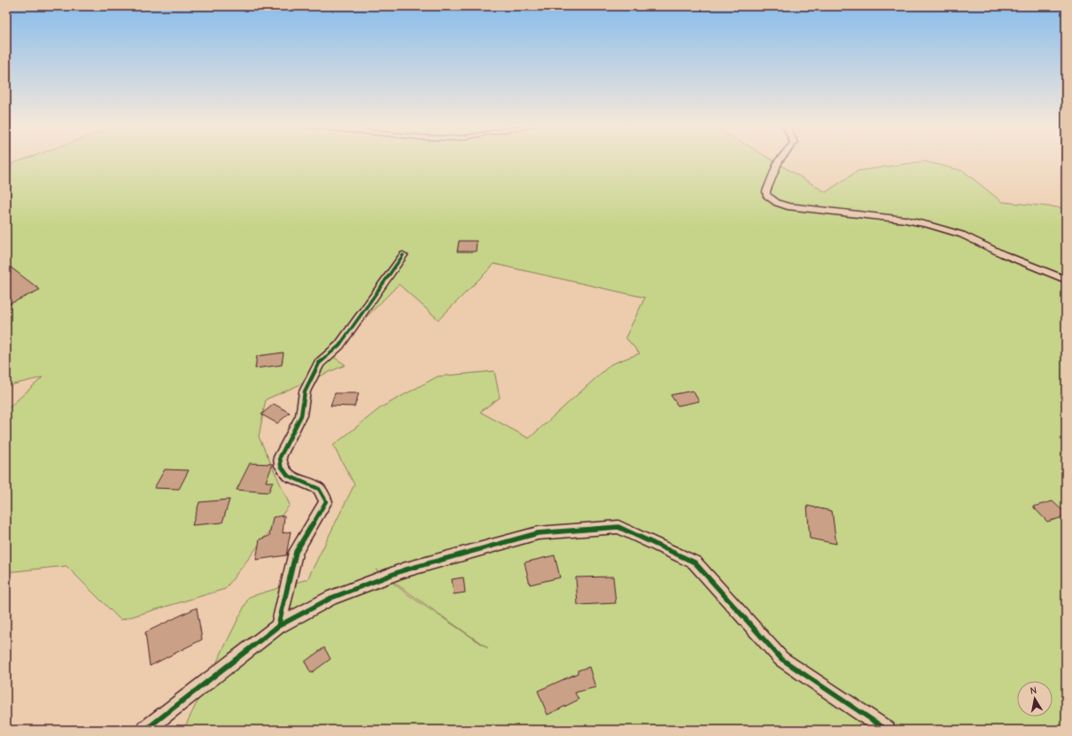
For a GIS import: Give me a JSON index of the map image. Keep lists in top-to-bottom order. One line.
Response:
{"north":"top"}
